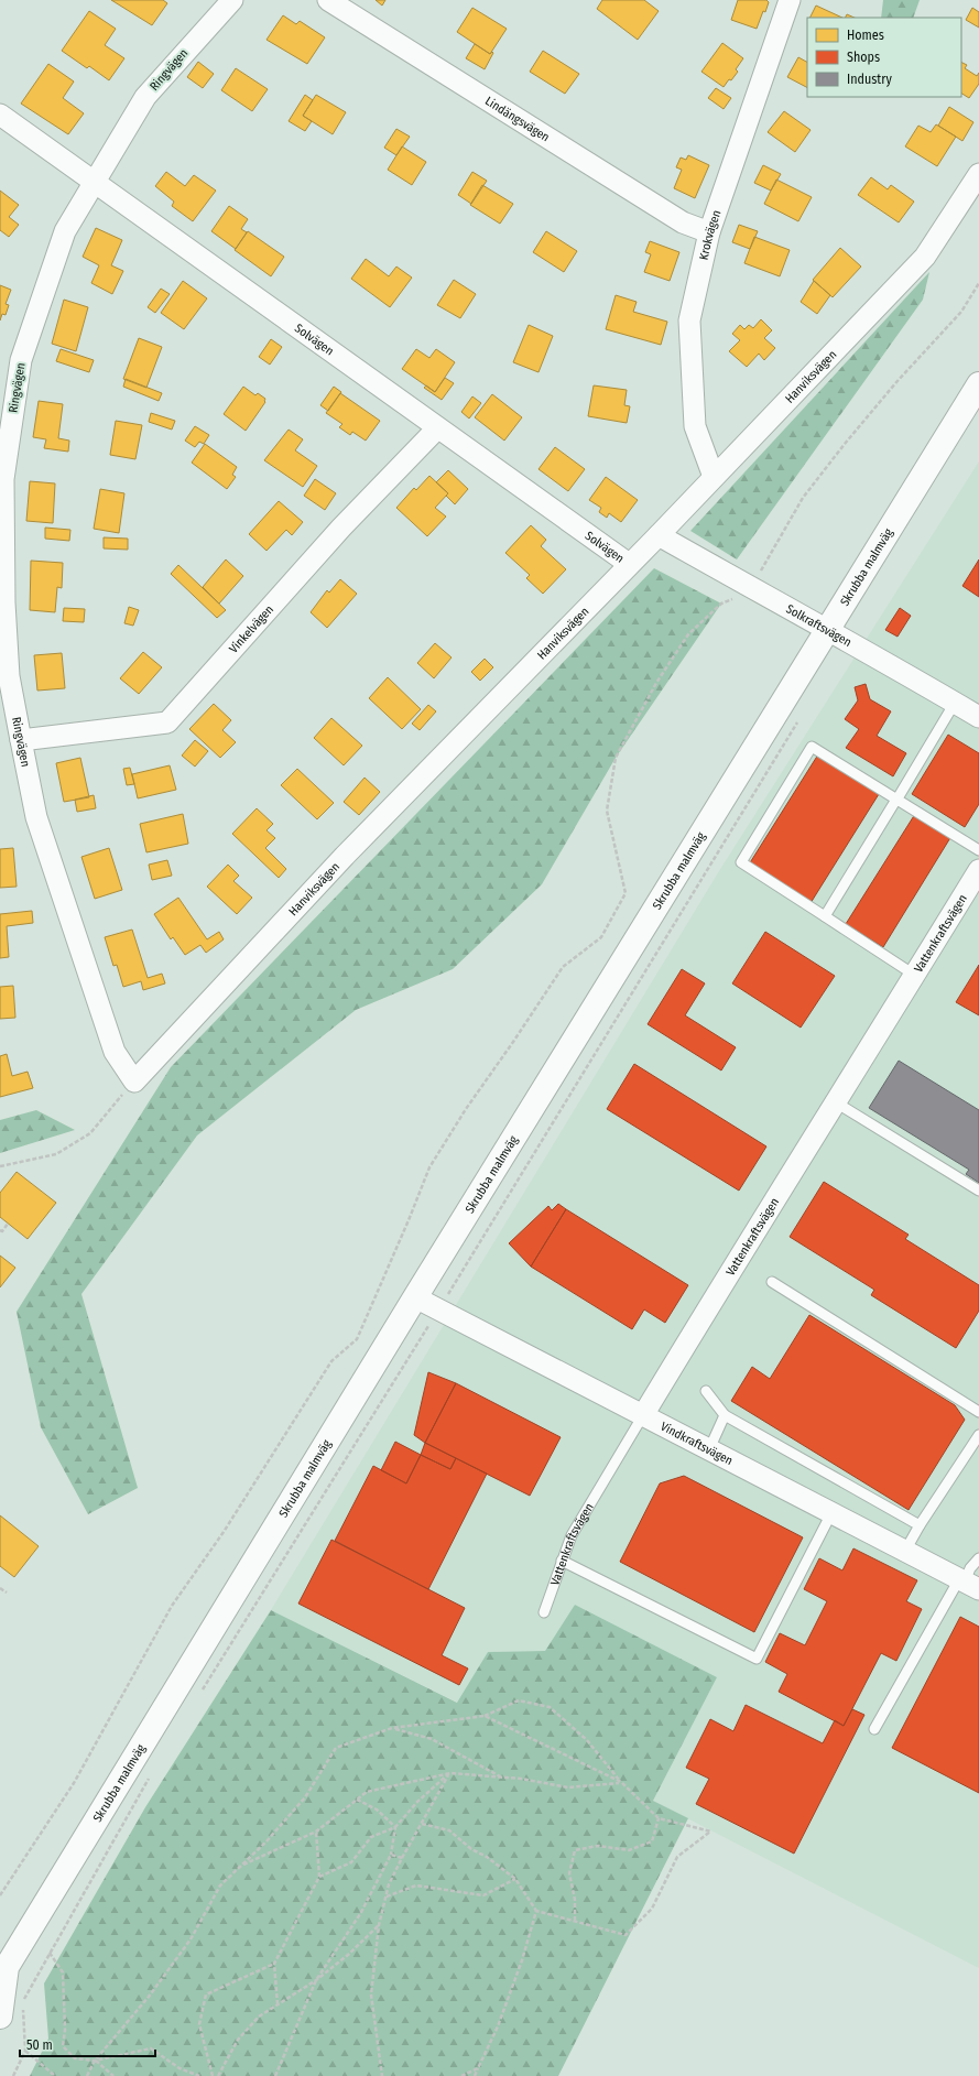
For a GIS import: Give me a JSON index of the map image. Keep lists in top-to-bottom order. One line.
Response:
{"streets":{"street":["Ringvägen","Lindängsvägen","Krokvägen","Solvägen","Hanviksvägen","Skrubba malmväg","Solkraftsvägen","Vinkelvägen","Vattenkraftsvägen","Vindkraftsvägen"]},"crossings":[["Ringvägen","Solvägen"],["Ringvägen","Hanviksvägen"],["Ringvägen","Vinkelvägen"],["Lindängsvägen","Krokvägen"],["Krokvägen","Hanviksvägen"],["Solvägen","Hanviksvägen"],["Solvägen","Vinkelvägen"],["Hanviksvägen","Solkraftsvägen"],["Skrubba malmväg","Solkraftsvägen"],["Skrubba malmväg","Vindkraftsvägen"],["Vattenkraftsvägen","Vindkraftsvägen"]],"legend":["Homes","Shops","Industry"],"scale_bar":"50 m"}
